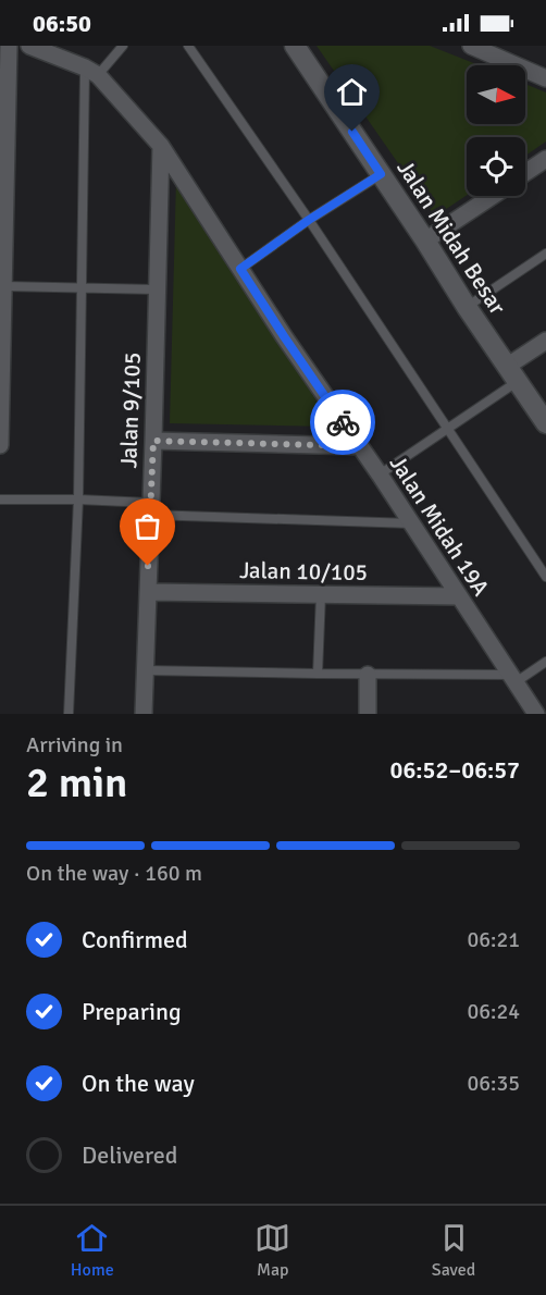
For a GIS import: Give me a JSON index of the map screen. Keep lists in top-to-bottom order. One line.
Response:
{"streets":{"street":["Jalan Midah Besar","Jalan 9/105","Jalan Midah 19A","Jalan 10/105"]},"crossings":[["Jalan 9/105","Jalan Midah 19A"],["Jalan 9/105","Jalan 10/105"],["Jalan Midah 19A","Jalan 10/105"]],"north":"right","page":{"status":"06:50","heading":["2 min","Arriving in","06:52–06:57"],"bar":"On the way · 160 m","list":[["Confirmed","06:21"],["Preparing","06:24"],["On the way","06:35"],"Delivered"],"tabs":["Home","Map","Saved"]}}
